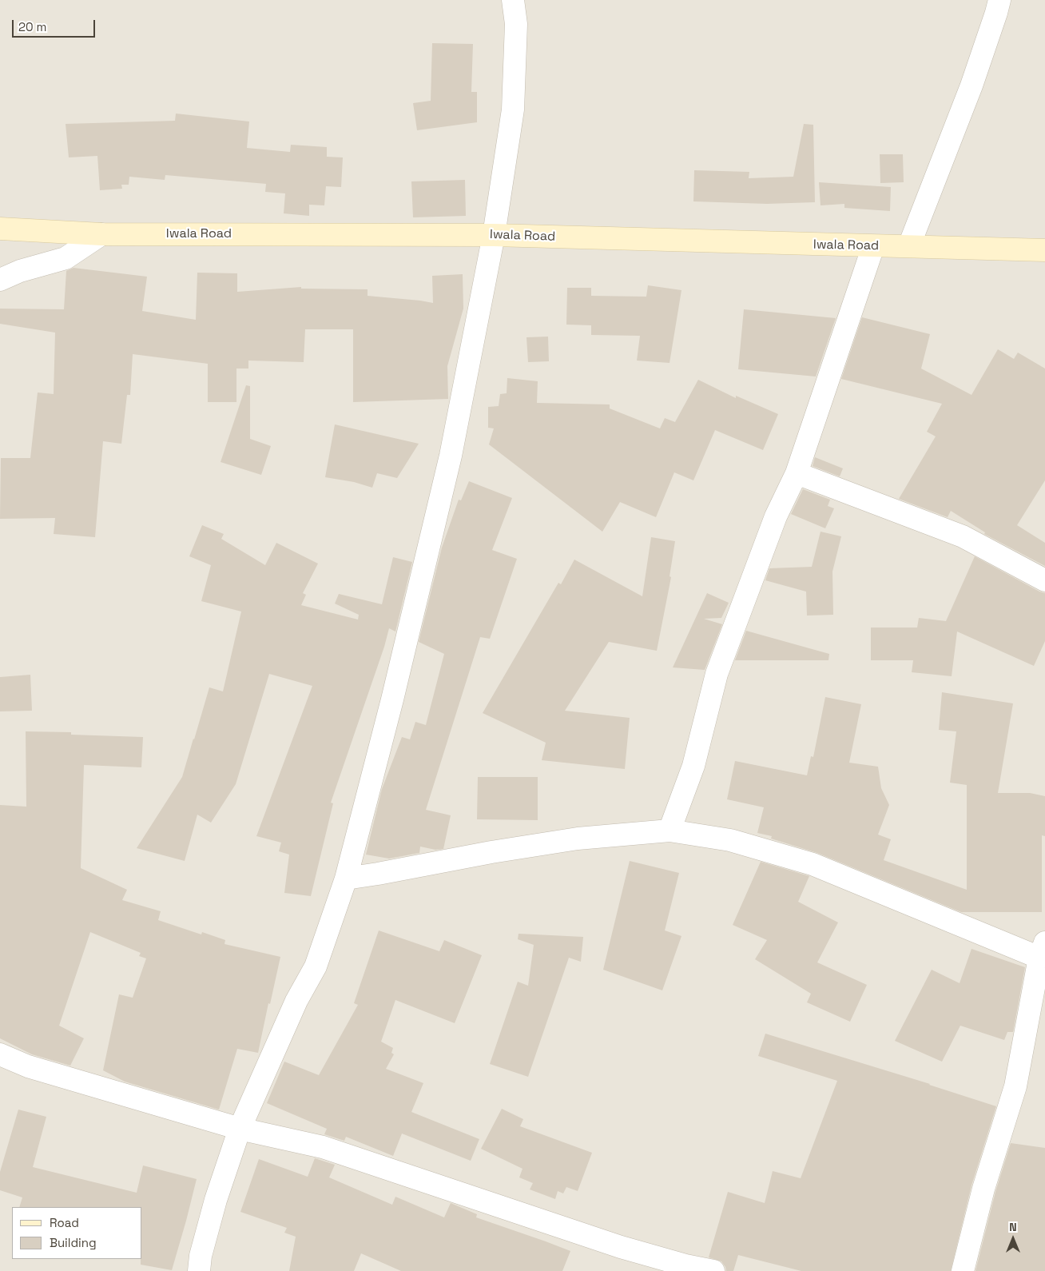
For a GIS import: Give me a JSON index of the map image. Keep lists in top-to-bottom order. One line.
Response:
{"streets":{"street":["Iwala Road"]},"legend":["Road","Building"],"scale_bar":"20 m","north":"top"}
